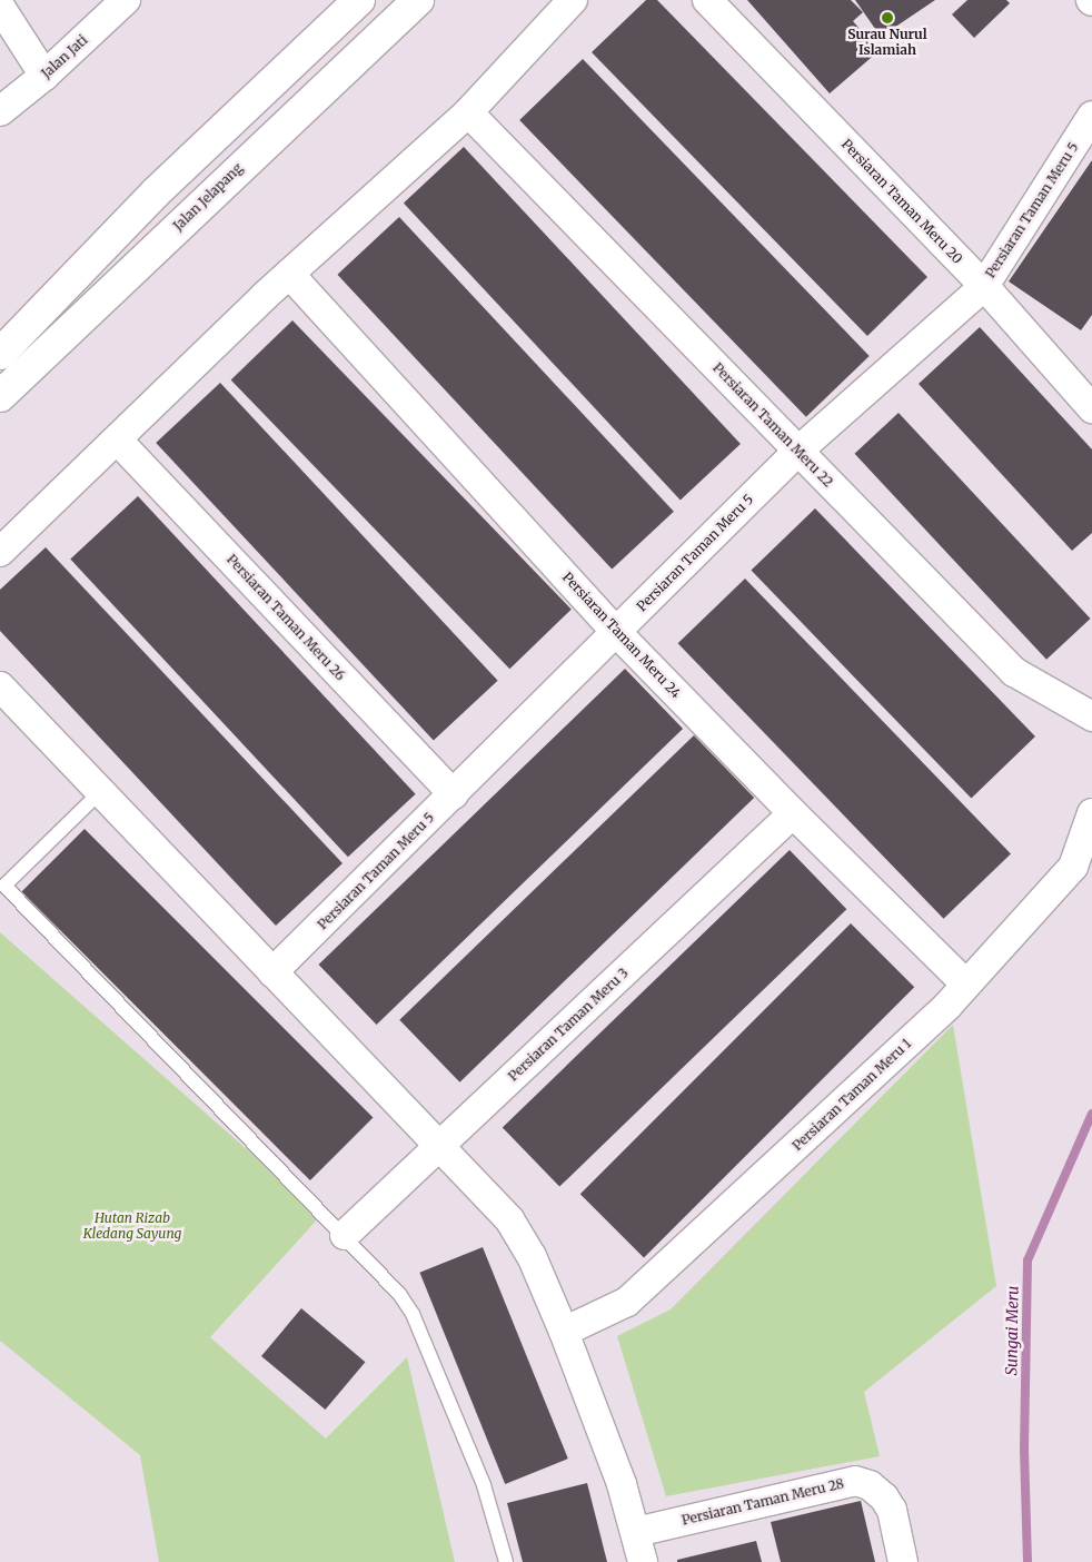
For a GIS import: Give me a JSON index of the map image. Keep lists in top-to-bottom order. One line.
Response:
{"streets":{"main road":["Jalan Jelapang"],"street":["Jalan Jati","Persiaran Taman Meru 20","Persiaran Taman Meru 5","Persiaran Taman Meru 22","Persiaran Taman Meru 26","Persiaran Taman Meru 24","Persiaran Taman Meru 3","Persiaran Taman Meru 1","Persiaran Taman Meru 28"]},"crossings":[["Persiaran Taman Meru 20","Persiaran Taman Meru 5"],["Persiaran Taman Meru 5","Persiaran Taman Meru 22"],["Persiaran Taman Meru 5","Persiaran Taman Meru 26"],["Persiaran Taman Meru 5","Persiaran Taman Meru 24"],["Persiaran Taman Meru 24","Persiaran Taman Meru 3"],["Persiaran Taman Meru 24","Persiaran Taman Meru 1"]],"water":["Sungai Meru"],"parks":["Hutan Rizab Kledang Sayung"],"places":["Surau Nurul Islamiah"]}
